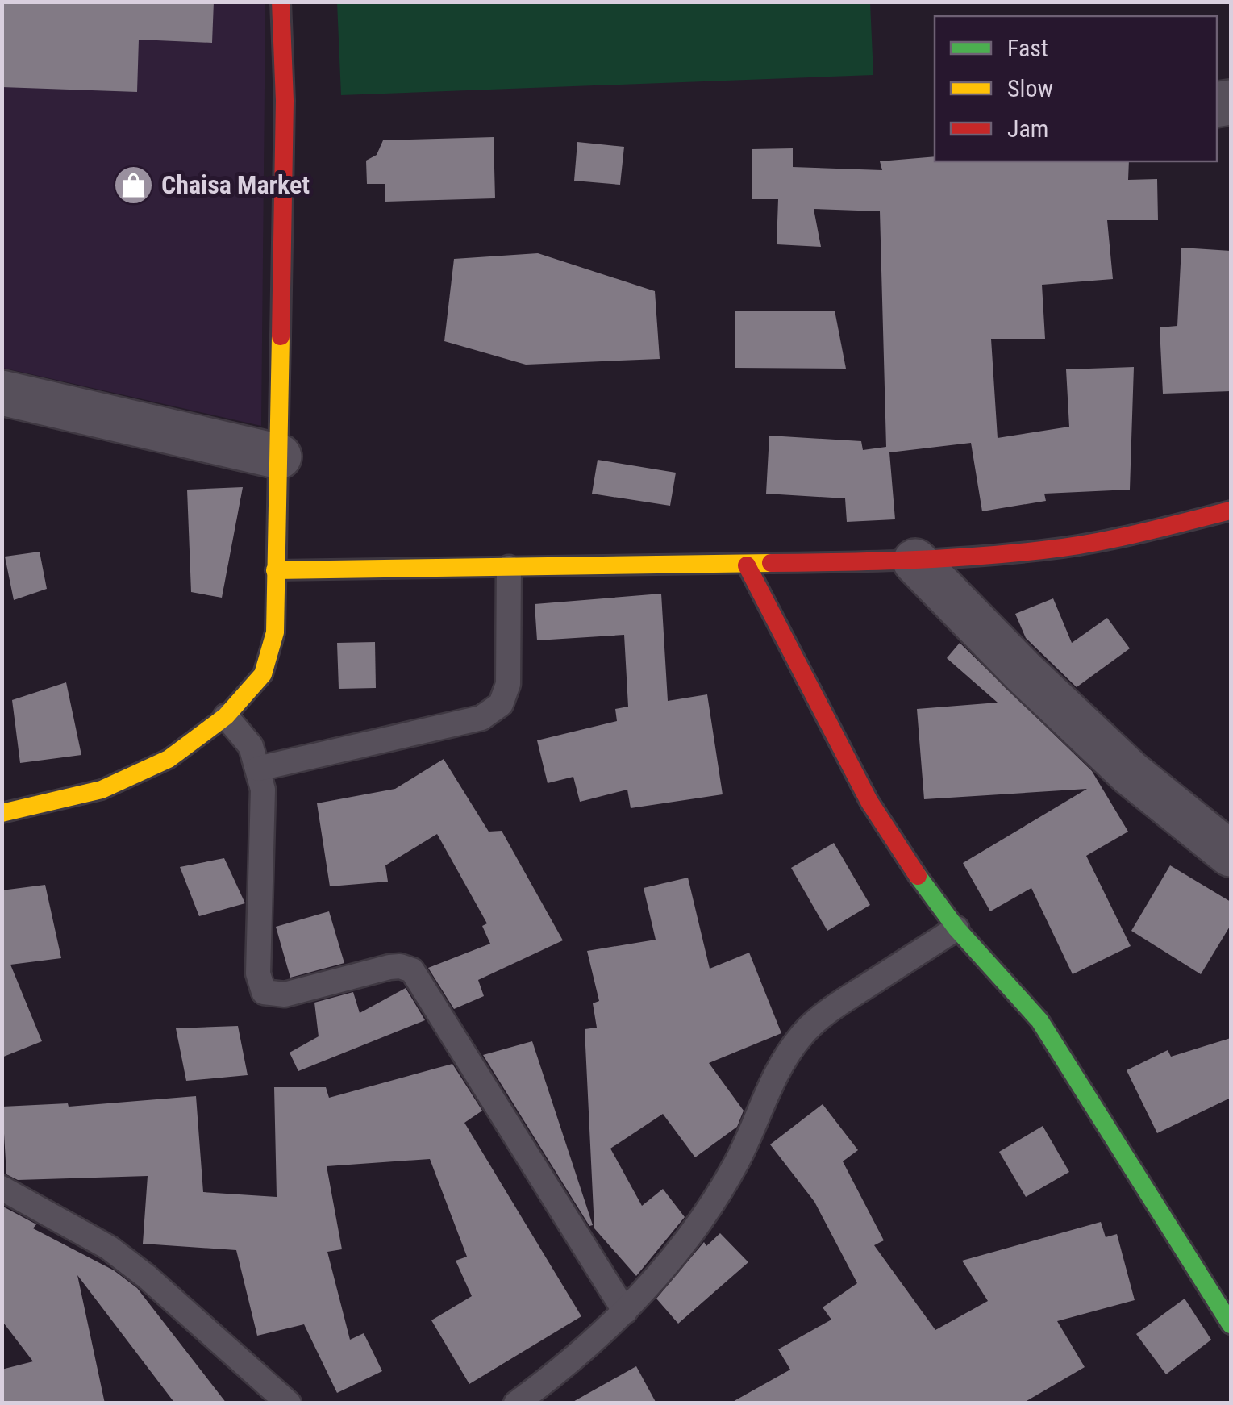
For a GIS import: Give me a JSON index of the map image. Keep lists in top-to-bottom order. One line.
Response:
{"places":{"shop":["Chaisa Market"]},"legend":["Fast","Slow","Jam"]}
